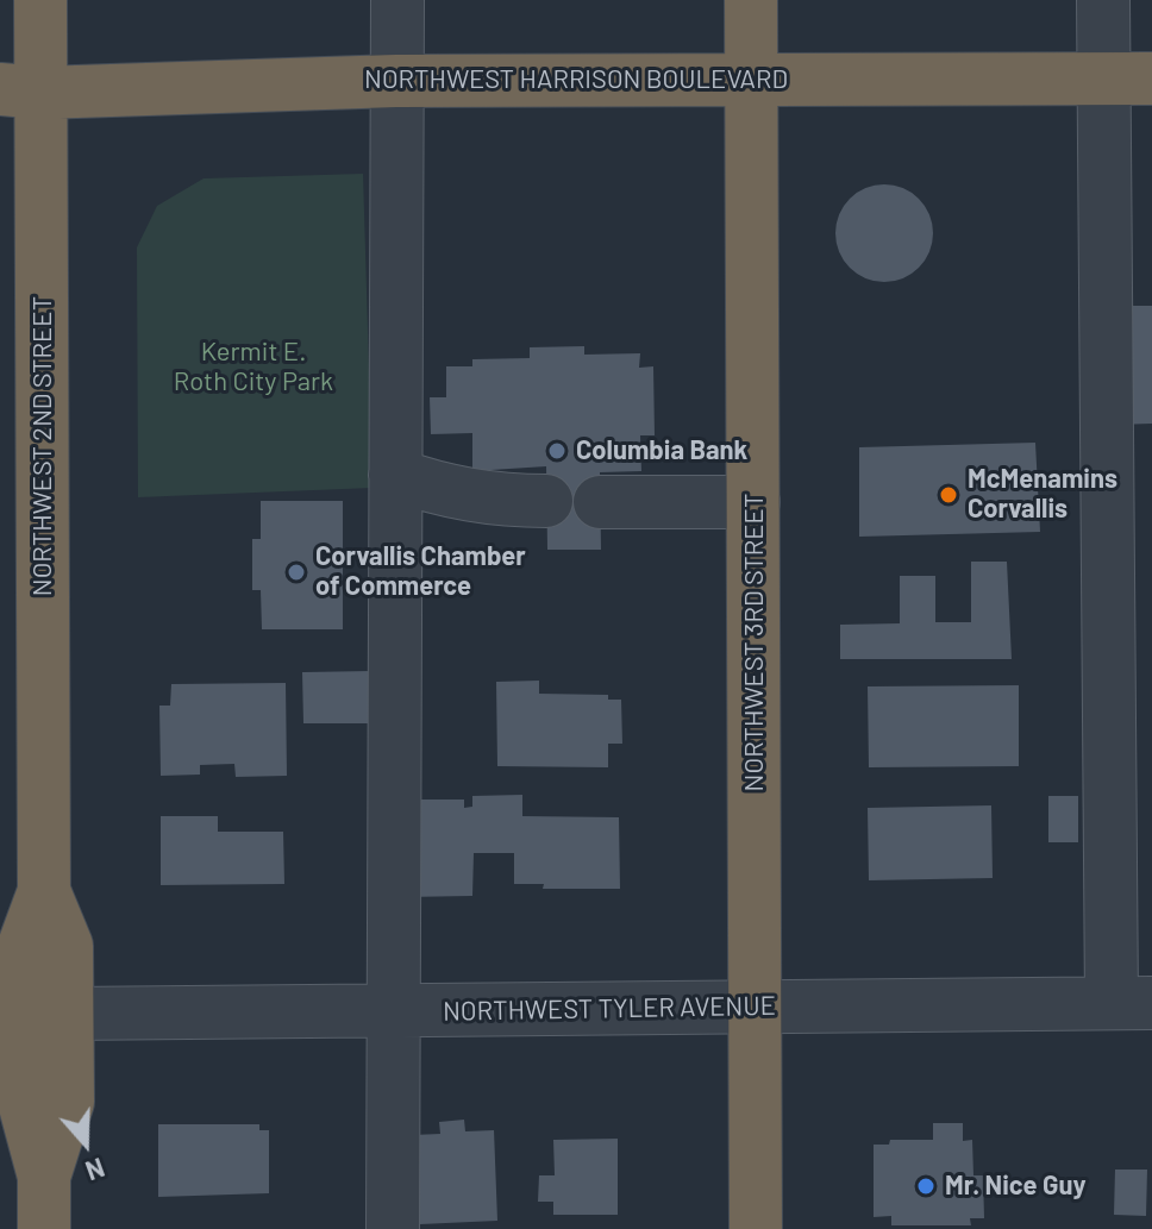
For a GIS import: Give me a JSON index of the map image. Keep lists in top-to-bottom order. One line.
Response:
{"streets":{"highway":["NORTHWEST HARRISON BOULEVARD","NORTHWEST 2ND STREET","NORTHWEST 3RD STREET"],"street":["NORTHWEST TYLER AVENUE"]},"crossings":[["NORTHWEST HARRISON BOULEVARD","NORTHWEST 2ND STREET"],["NORTHWEST HARRISON BOULEVARD","NORTHWEST 3RD STREET"],["NORTHWEST 2ND STREET","NORTHWEST TYLER AVENUE"],["NORTHWEST 3RD STREET","NORTHWEST TYLER AVENUE"]],"parks":["Kermit E. Roth City Park"],"places":["Columbia Bank","McMenamins Corvallis","Corvallis Chamber of Commerce","Mr. Nice Guy"],"north":"bottom"}
